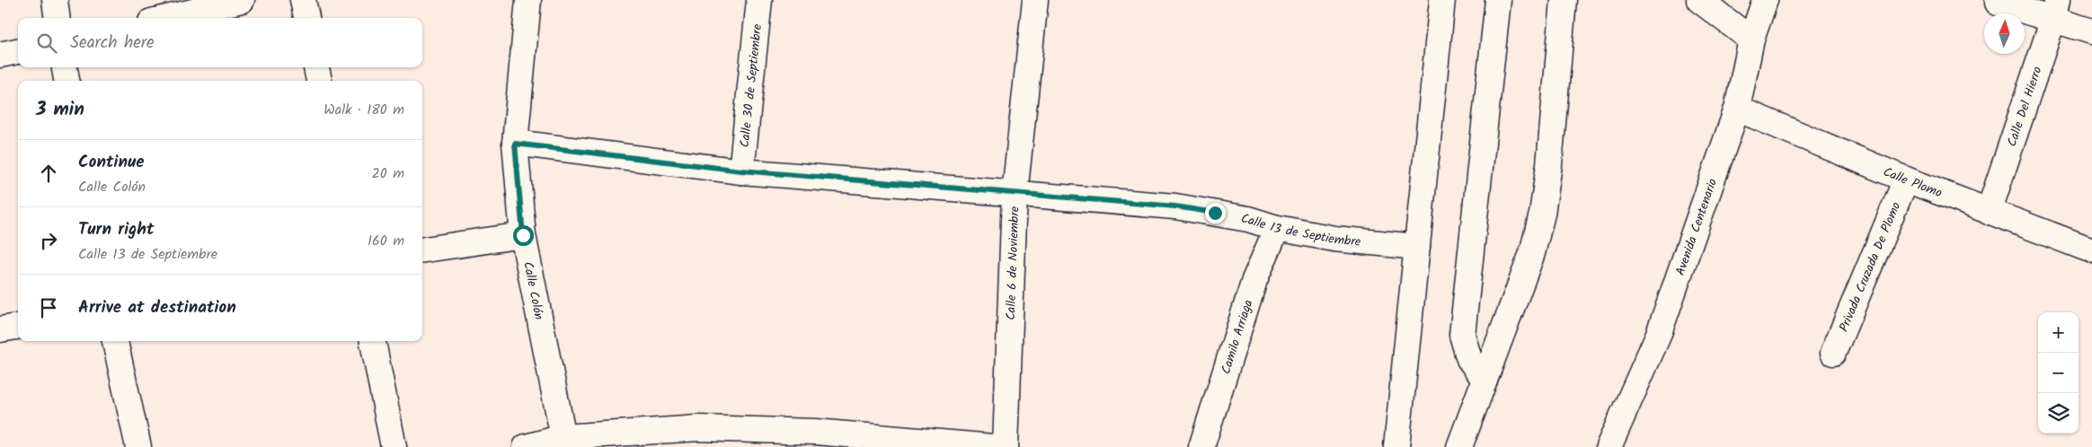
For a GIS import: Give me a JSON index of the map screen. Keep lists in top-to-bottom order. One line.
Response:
{"streets":{"street":["Calle 30 de Septiembre","Calle Del Hierro","Calle Plomo","Avenida Centenario","Calle 13 de Septiembre","Calle 6 de Noviembre","Privada Cruzada De Plomo","Calle Colón","Camilo Arriaga"]},"crossings":[["Calle 30 de Septiembre","Calle 13 de Septiembre"],["Calle Del Hierro","Calle Plomo"],["Calle Plomo","Avenida Centenario"],["Calle Plomo","Privada Cruzada De Plomo"],["Calle 13 de Septiembre","Calle 6 de Noviembre"],["Calle 13 de Septiembre","Calle Colón"],["Calle 13 de Septiembre","Camilo Arriaga"]],"north":"top","page":{"search":"Search here","heading":["3 min","Walk · 180 m"],"list":[["Continue","Calle Colón","20 m"],["Turn right","Calle 13 de Septiembre","160 m"],"Arrive at destination"],"map_buttons":["+","−"]}}
